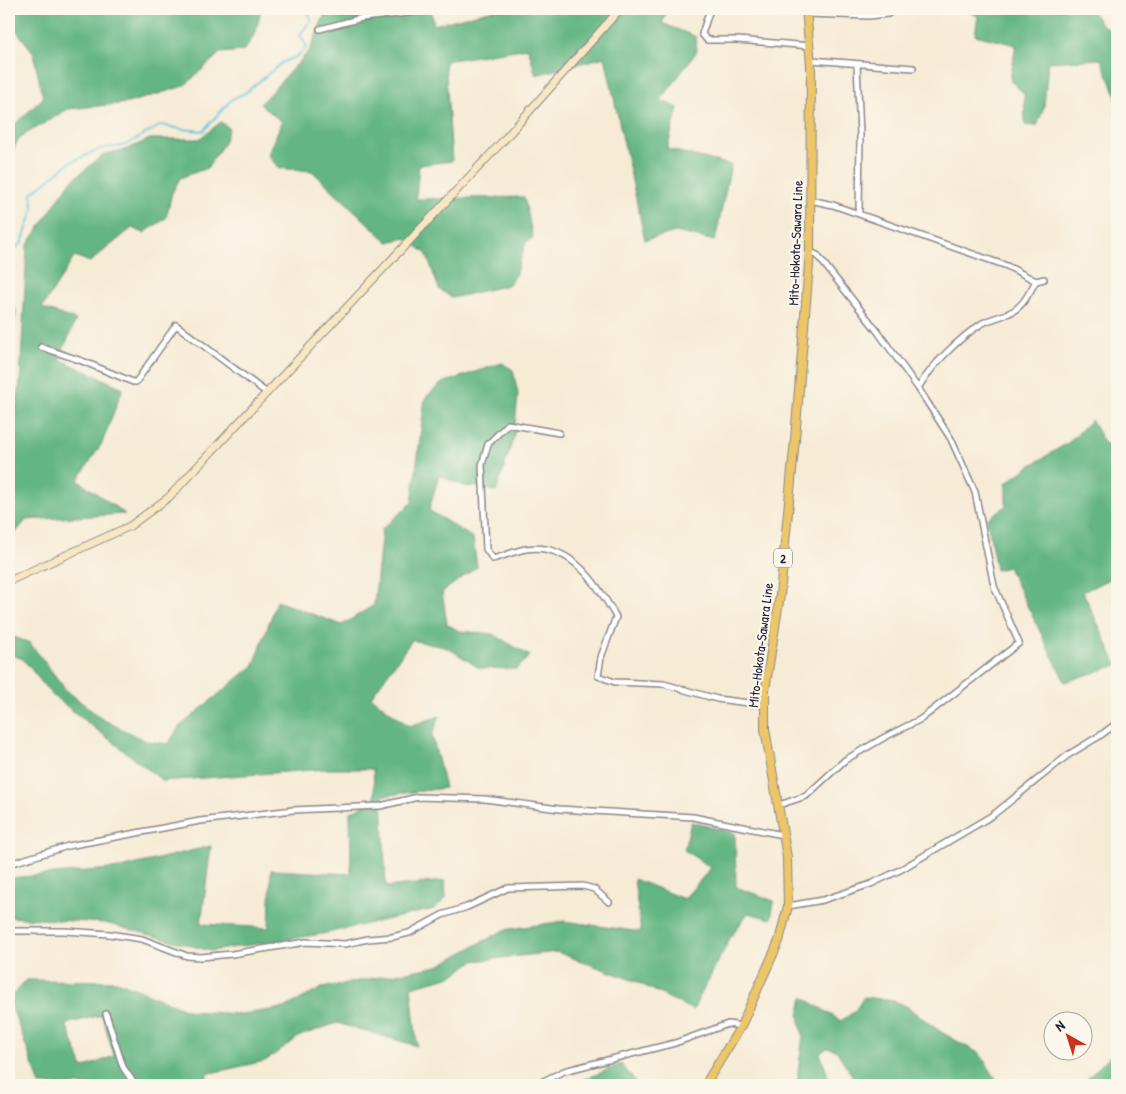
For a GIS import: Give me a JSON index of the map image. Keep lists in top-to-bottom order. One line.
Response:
{"streets":{"main road":["Mito-Hokota-Sawara Line","2"]},"north":"top left"}
